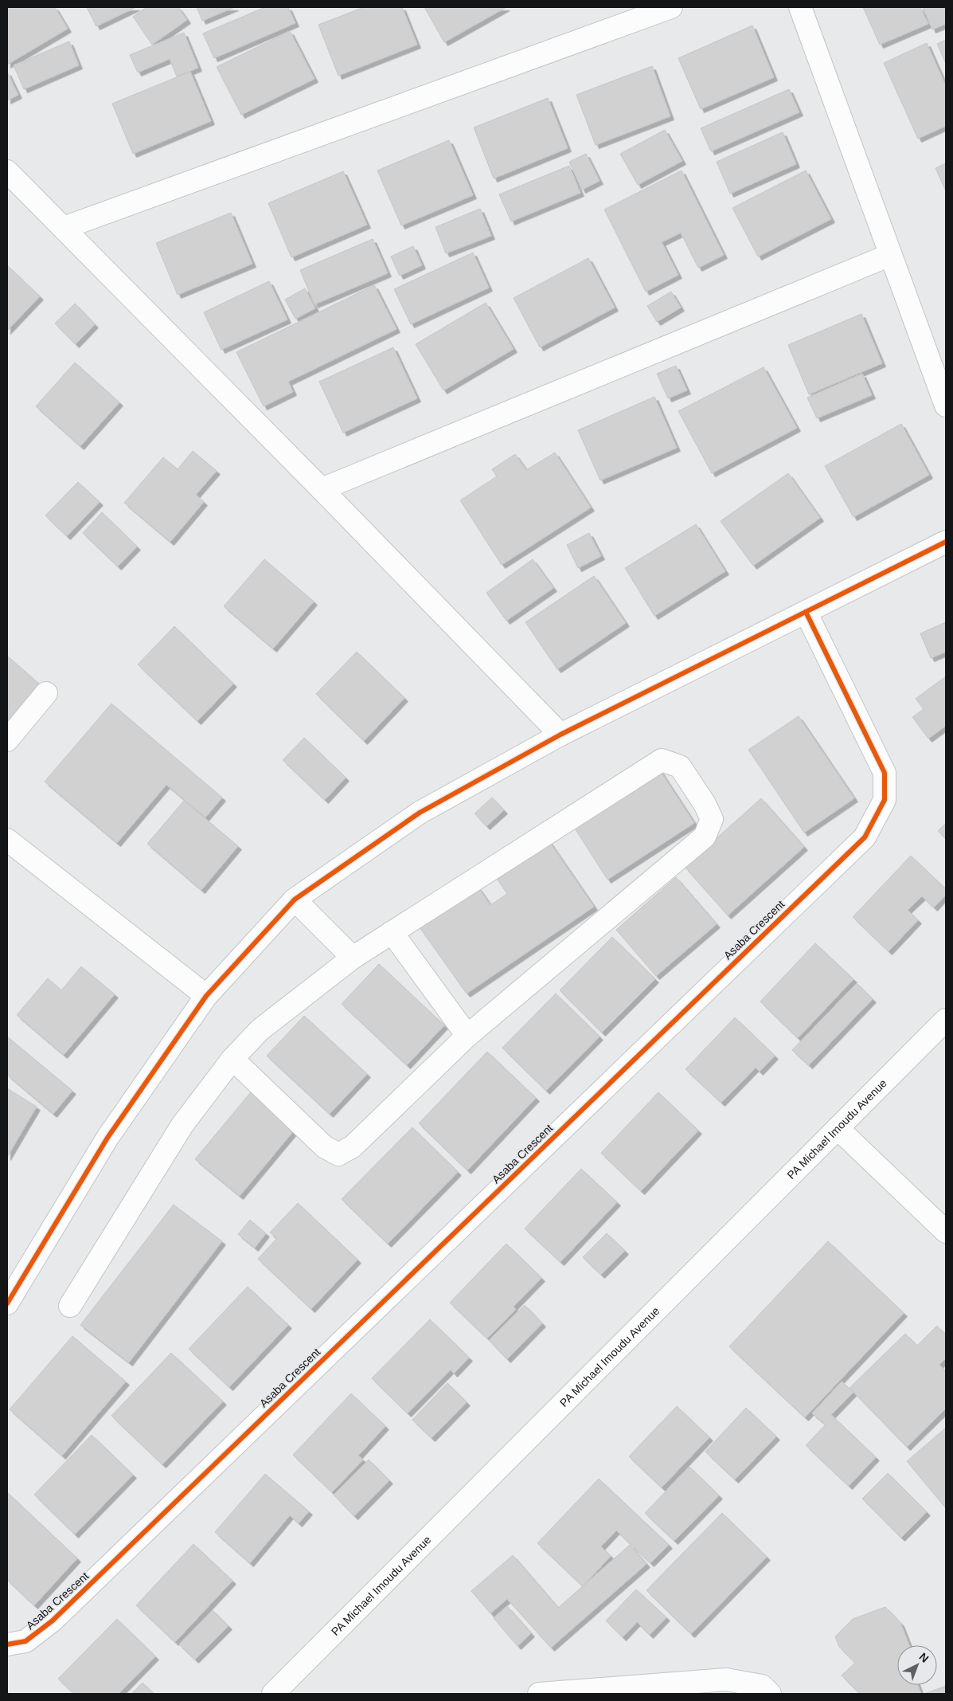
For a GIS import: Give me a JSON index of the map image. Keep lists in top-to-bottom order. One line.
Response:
{"streets":{"street":["Asaba Crescent","PA Michael Imoudu Avenue"]},"north":"top right"}
